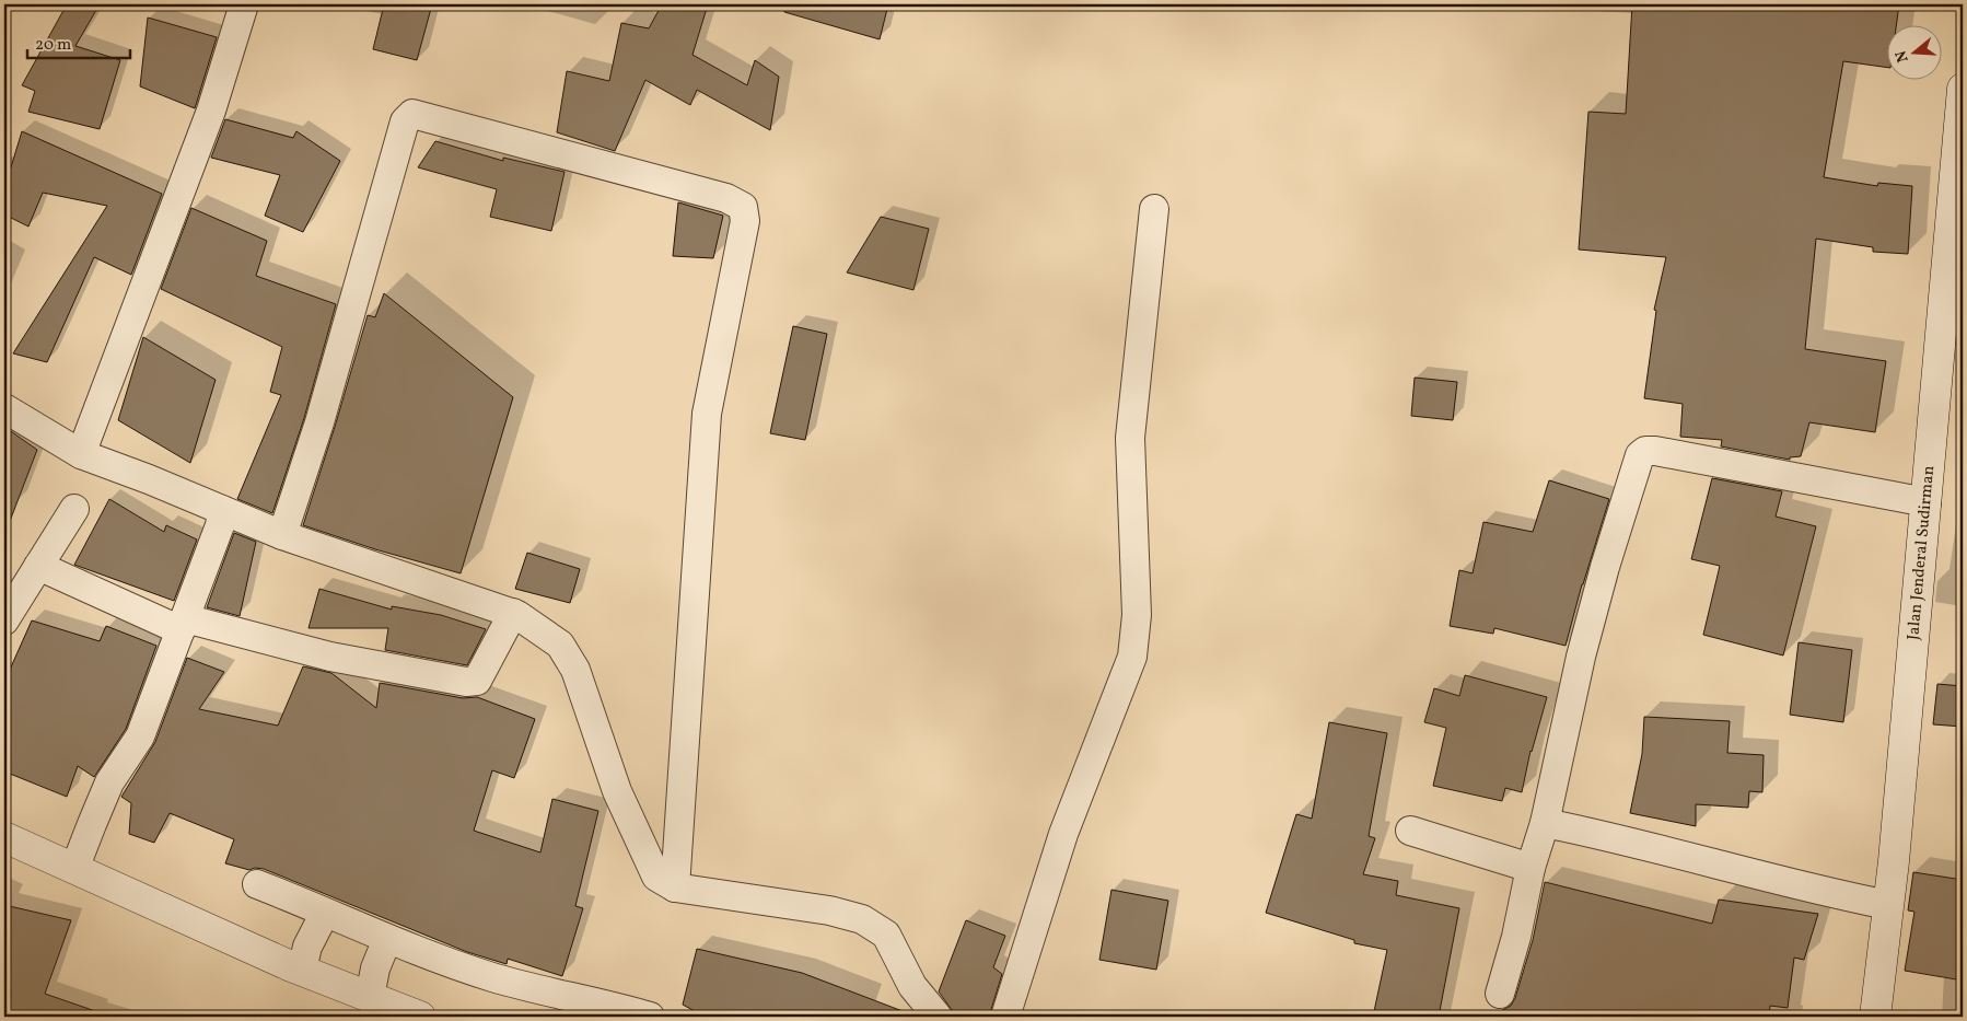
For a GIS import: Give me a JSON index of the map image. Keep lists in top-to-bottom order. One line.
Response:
{"streets":{"main road":["Jalan Jenderal Sudirman"]},"scale_bar":"20 m","north":"left"}
